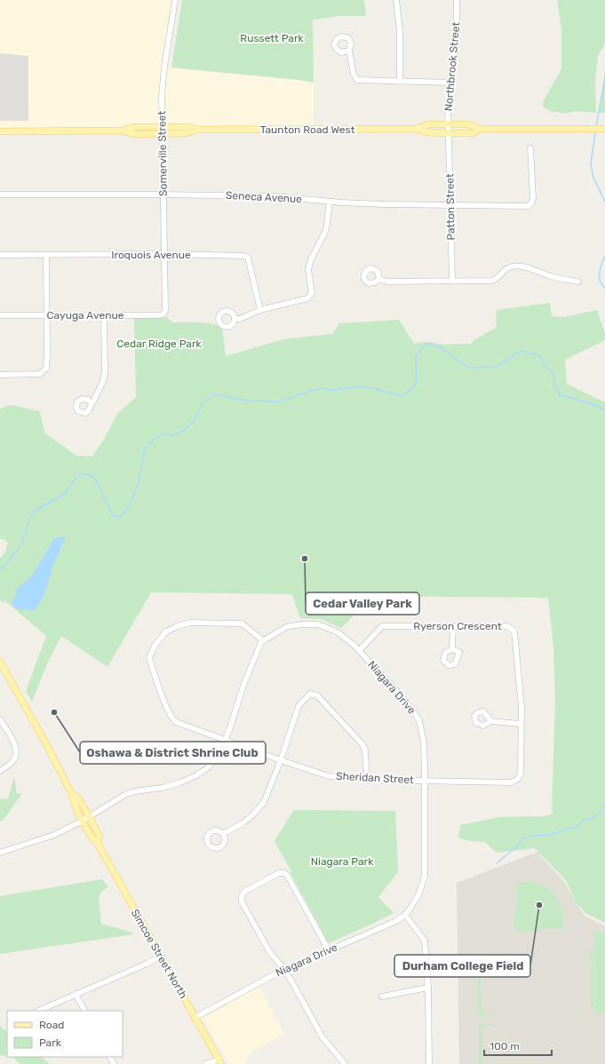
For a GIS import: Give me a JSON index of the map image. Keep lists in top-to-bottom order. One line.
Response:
{"streets":{"main road":["Taunton Road West","Simcoe Street North"],"street":["Northbrook Street","Somerville Street","Seneca Avenue","Patton Street","Iroquois Avenue","Cayuga Avenue","Ryerson Crescent","Niagara Drive","Sheridan Street"]},"crossings":[["Northbrook Street","Taunton Road West"],["Northbrook Street","Patton Street"],["Taunton Road West","Somerville Street"],["Taunton Road West","Patton Street"],["Somerville Street","Seneca Avenue"],["Somerville Street","Iroquois Avenue"],["Somerville Street","Cayuga Avenue"],["Seneca Avenue","Patton Street"],["Ryerson Crescent","Niagara Drive"],["Ryerson Crescent","Sheridan Street"],["Niagara Drive","Sheridan Street"],["Niagara Drive","Simcoe Street North"]],"parks":["Russett Park","Cedar Ridge Park","Niagara Park"],"places":["Cedar Valley Park","Oshawa & District Shrine Club","Durham College Field"],"legend":["Road","Park"],"scale_bar":"100 m"}
